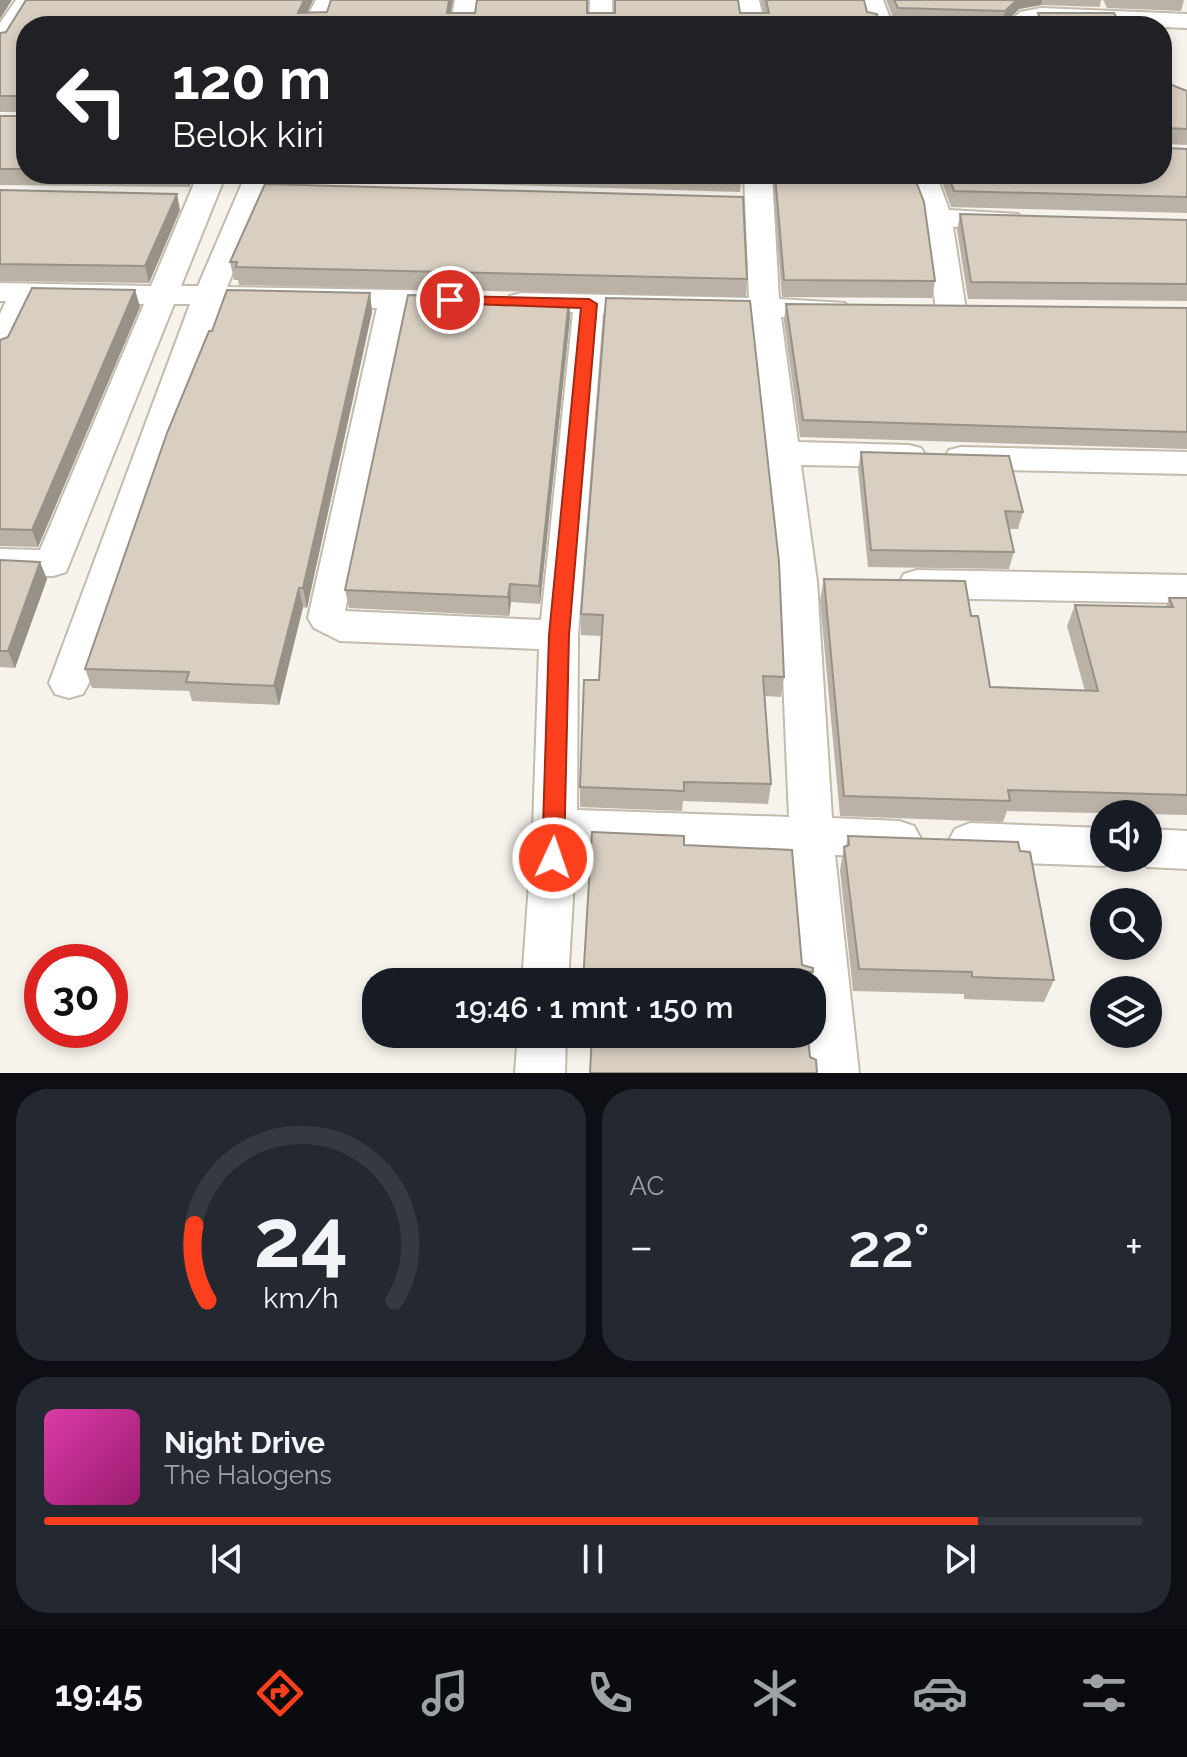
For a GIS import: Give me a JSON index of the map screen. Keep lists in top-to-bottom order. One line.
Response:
{"page":{"turn":["120 m","Belok kiri"],"limit":"30","trip":"19:46 · 1 mnt · 150 m","tile":"AC","heat":["−","22°","+"],"song":["Night Drive","The Halogens"],"tabs":"19:45","gauge":["24","km/h"]}}
